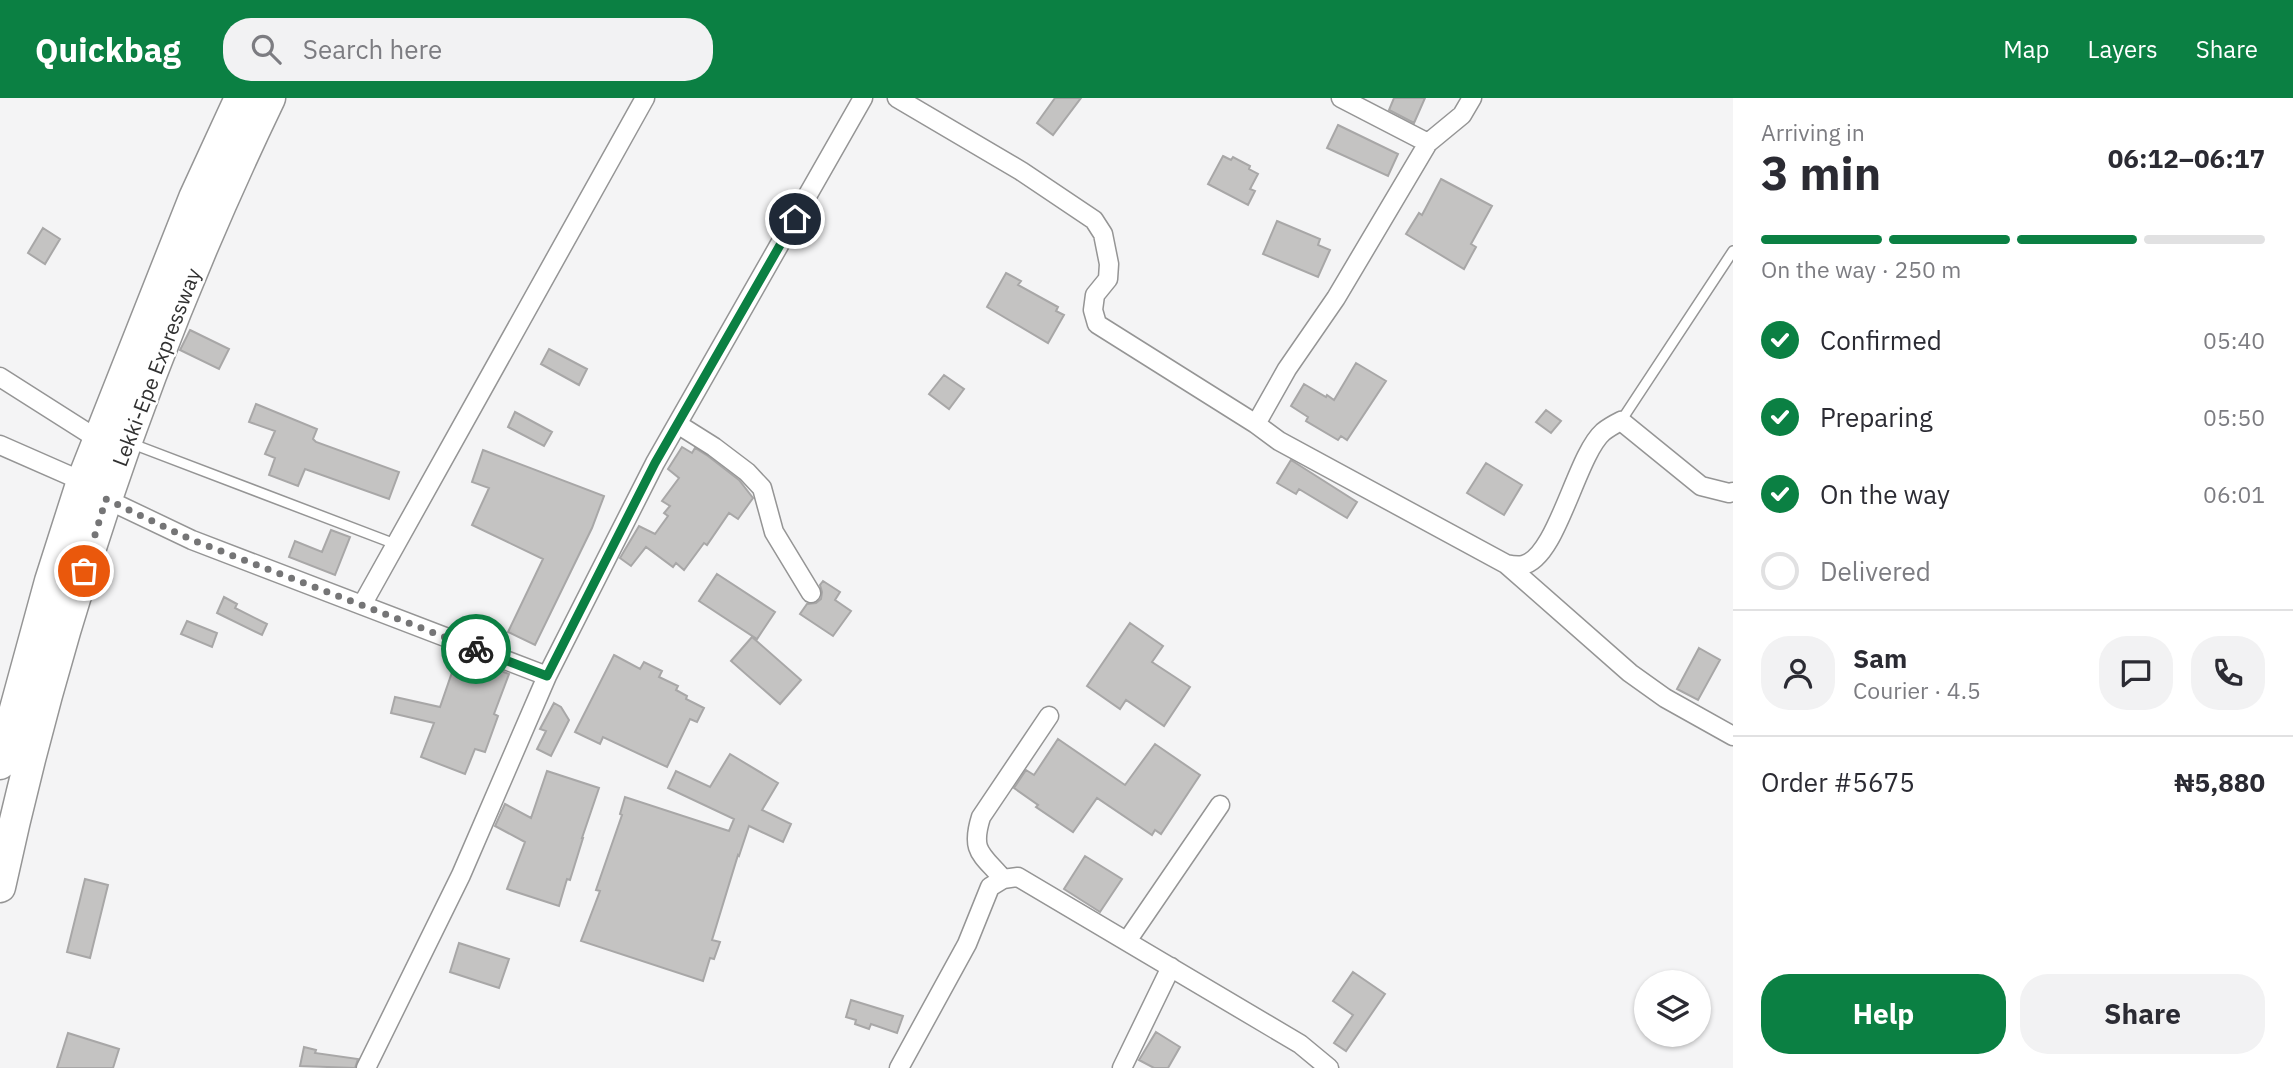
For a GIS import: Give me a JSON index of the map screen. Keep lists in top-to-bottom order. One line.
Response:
{"streets":{"highway":["Lekki-Epe Expressway"]},"page":{"header":"Quickbag","search":"Search here","nav":["Map","Layers","Share"],"heading":["3 min","Arriving in","06:12–06:17"],"panel":["Sam","Courier · 4.5","Order #5675","₦5,880"],"bar":"On the way · 250 m","list":[["Confirmed","05:40"],["Preparing","05:50"],["On the way","06:01"],"Delivered"],"buttons":["Help","Share"]}}
